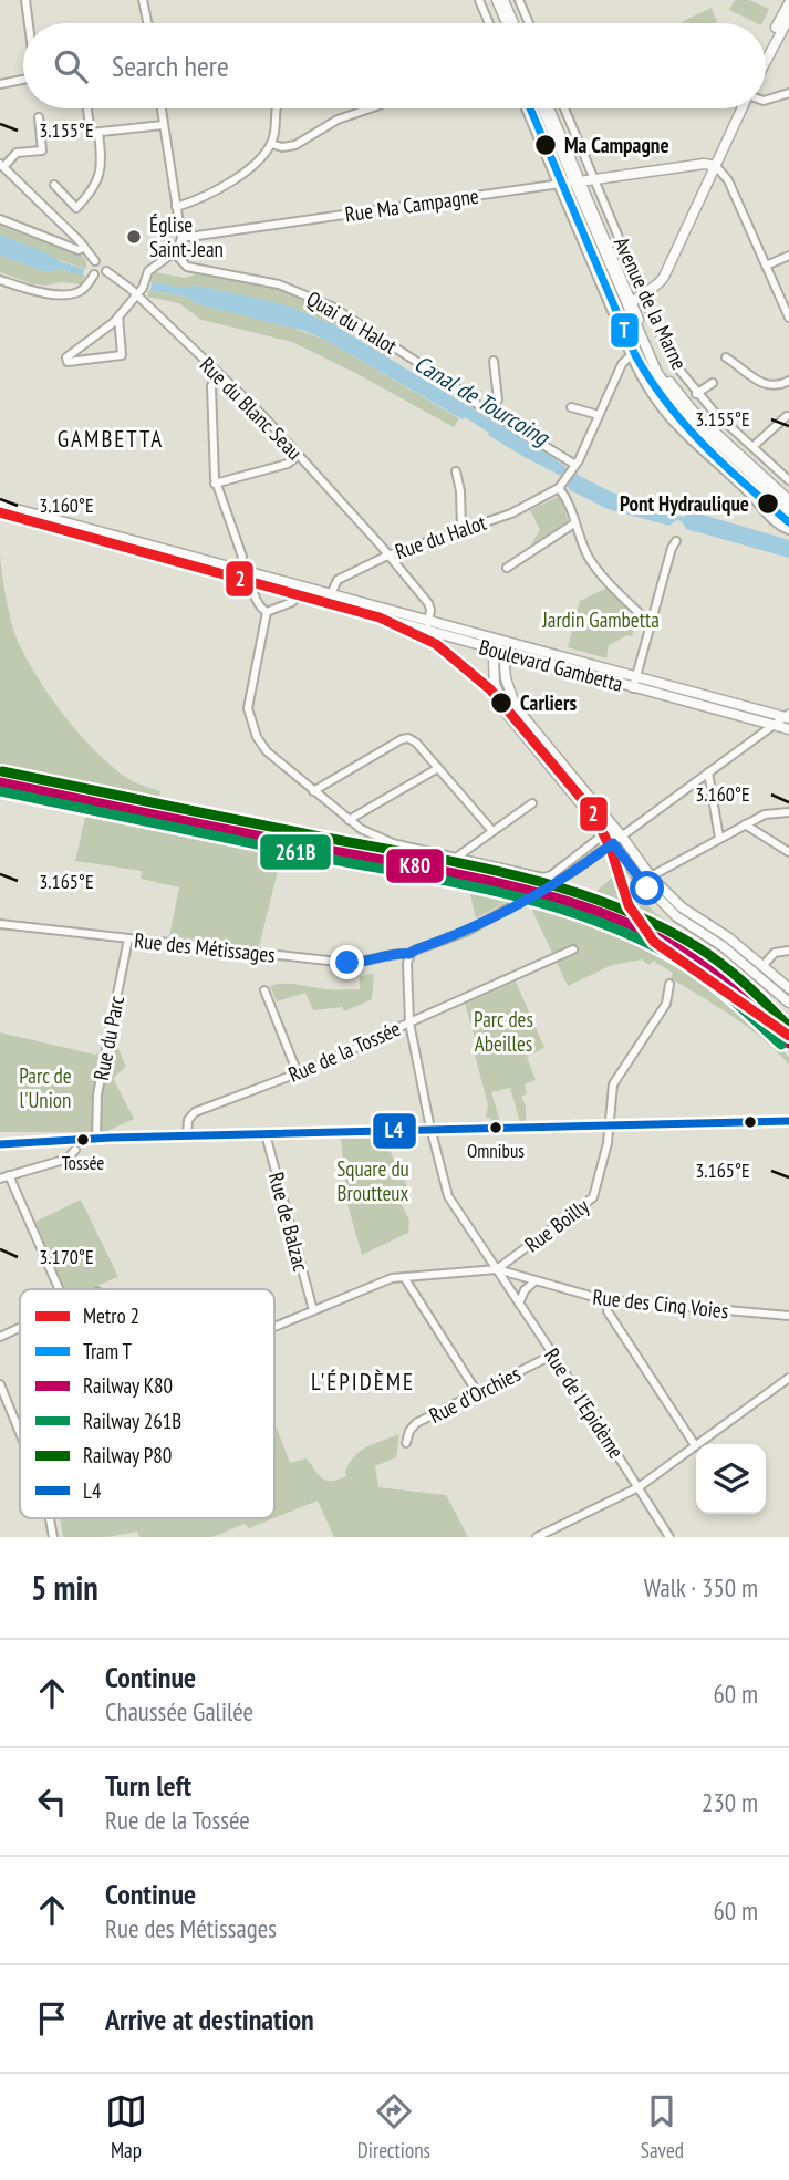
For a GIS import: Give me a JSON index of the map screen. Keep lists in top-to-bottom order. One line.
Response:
{"streets":{"main road":["Rue Ma Campagne","Avenue de la Marne","Boulevard Gambetta"],"street":["Quai du Halot","Rue du Blanc Seau","Rue du Halot","Rue des Métissages","Rue du Parc","Rue de la Tossée","Rue de Balzac","Rue Boilly","Rue des Cinq Voies","Rue d'Orchies","Rue de l'Epidème"]},"crossings":[["Rue Ma Campagne","Avenue de la Marne"],["Avenue de la Marne","Rue du Halot"],["Quai du Halot","Rue du Halot"],["Rue du Blanc Seau","Rue du Halot"],["Rue du Blanc Seau","Boulevard Gambetta"],["Rue du Halot","Boulevard Gambetta"],["Rue des Métissages","Rue du Parc"],["Rue des Métissages","Rue de la Tossée"],["Rue de la Tossée","Rue de l'Epidème"],["Rue de Balzac","Rue des Cinq Voies"],["Rue Boilly","Rue des Cinq Voies"],["Rue Boilly","Rue de l'Epidème"],["Rue des Cinq Voies","Rue de l'Epidème"],["Rue d'Orchies","Rue de l'Epidème"]],"districts":["GAMBETTA","L'ÉPIDÈME"],"water":["Canal de Tourcoing"],"parks":["Jardin Gambetta","Parc des Abeilles","Parc de l'Union","Square du Broutteux"],"places":["Ma Campagne","Église Saint-Jean","Pont Hydraulique","Carliers","Omnibus","Tossée"],"lines":["tram line T","metro line 2","rail line P80","rail line K80","rail line 261B","transit line L4"],"legend":["Metro 2","Tram T","Railway K80","Railway 261B","Railway P80","L4"],"page":{"search":"Search here","heading":["5 min","Walk · 350 m"],"list":[["Continue","Chaussée Galilée","60 m"],["Turn left","Rue de la Tossée","230 m"],["Continue","Rue des Métissages","60 m"],"Arrive at destination"],"nav":["Map","Directions","Saved"]},"coordinates":["3.155°E","3.160°E","3.165°E","3.170°E"]}
